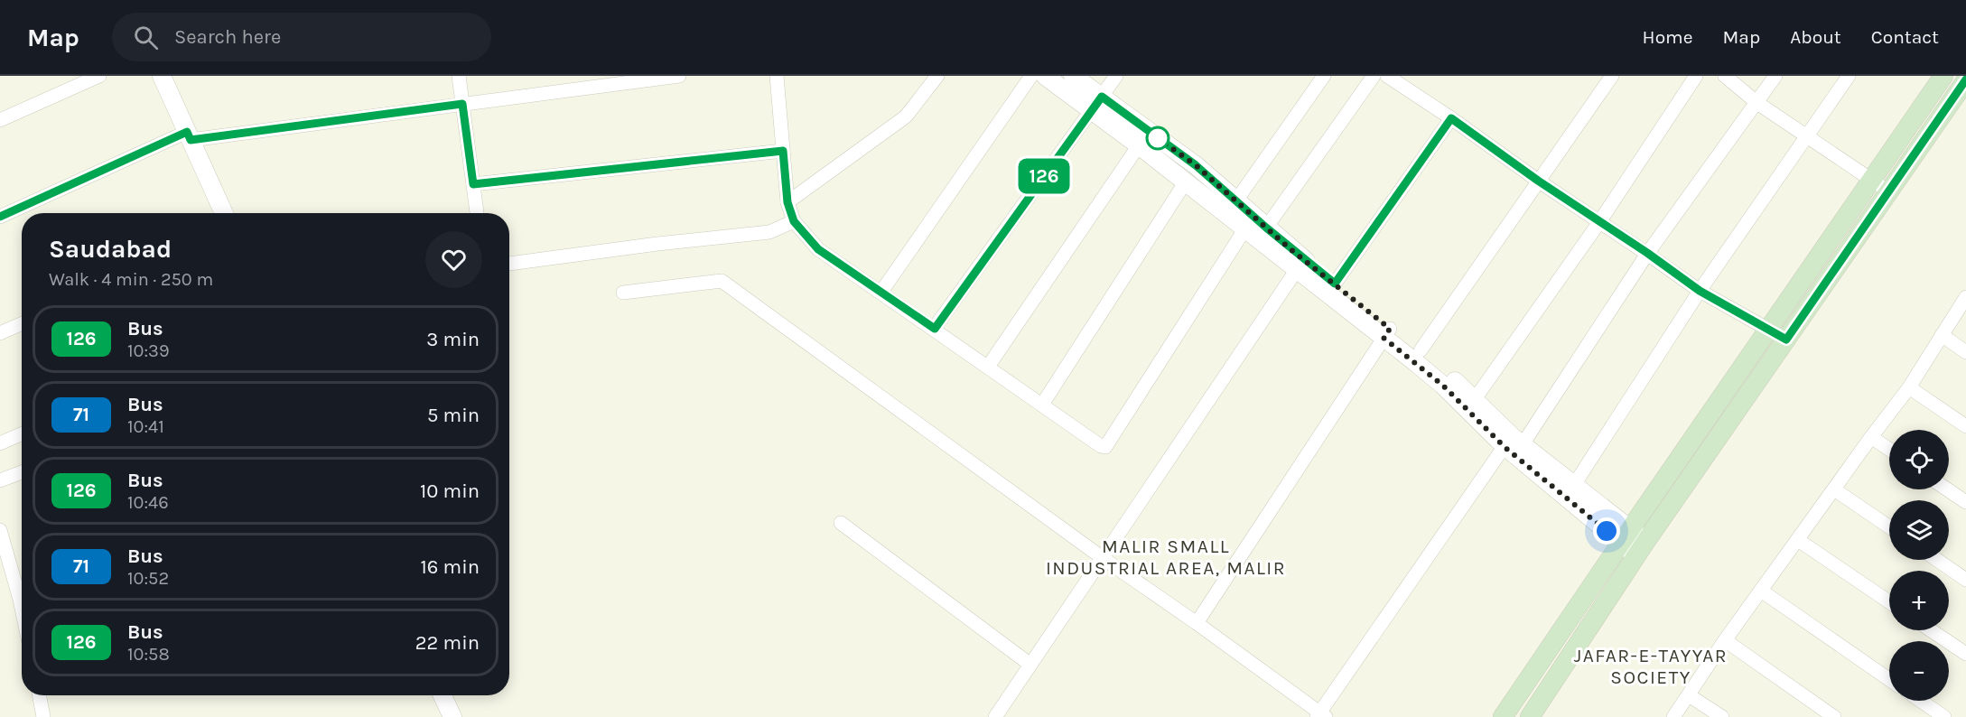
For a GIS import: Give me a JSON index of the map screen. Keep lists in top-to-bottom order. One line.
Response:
{"districts":["MALIR SMALL INDUSTRIAL AREA, MALIR","JAFAR-E-TAYYAR SOCIETY"],"lines":["bus line 126"],"page":{"header":"Map","search":"Search here","nav":["Home","Map","About","Contact"],"on_map":"126","heading":["Saudabad","Walk · 4 min · 250 m"],"list":[{"mark":"126","name":"Bus","note":"10:39","value":"3 min"},{"mark":"71","name":"Bus","note":"10:41","value":"5 min"},{"mark":"126","name":"Bus","note":"10:46","value":"10 min"},{"mark":"71","name":"Bus","note":"10:52","value":"16 min"},{"mark":"126","name":"Bus","note":"10:58","value":"22 min"}],"map_buttons":["+","−"]}}
